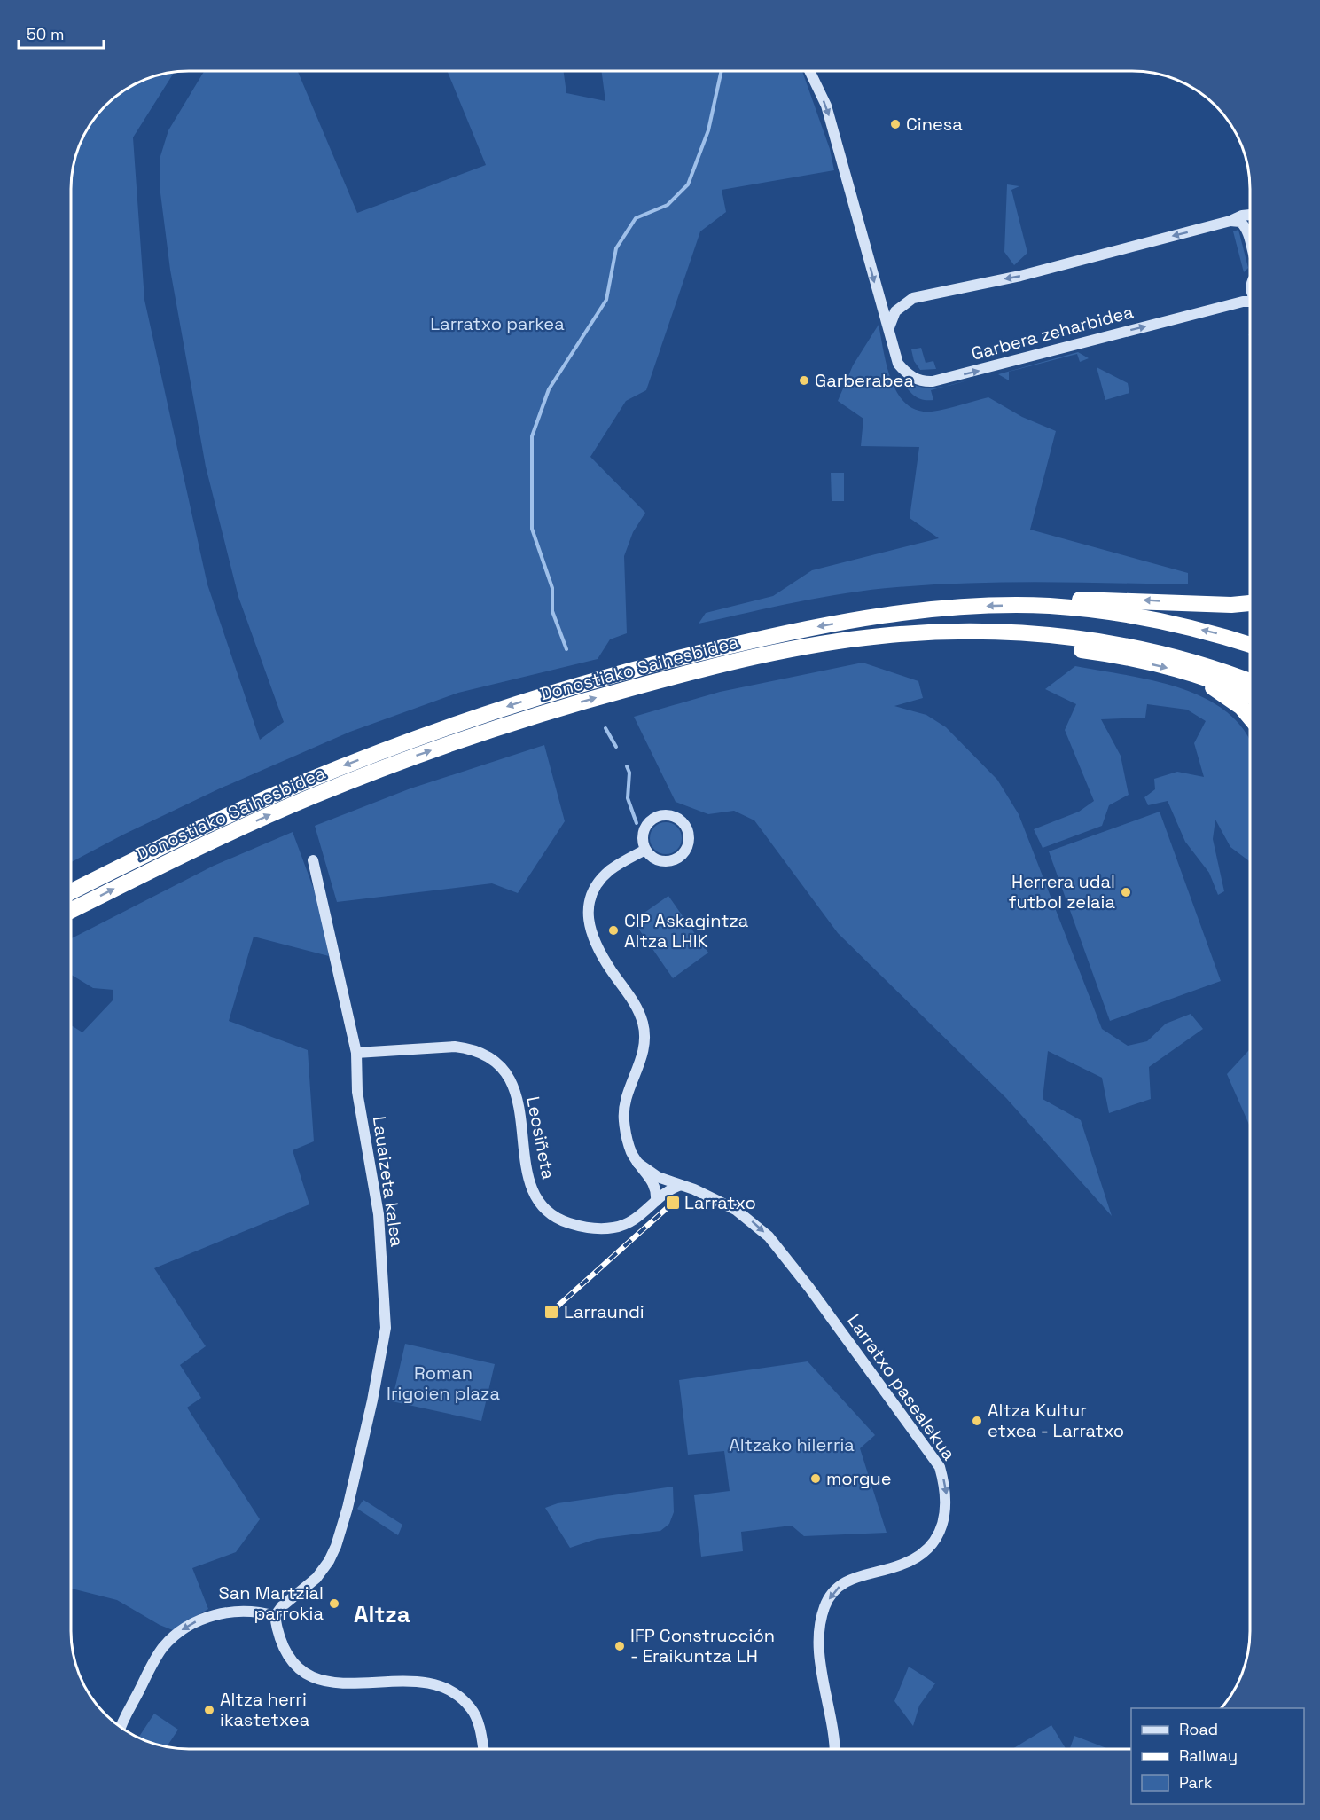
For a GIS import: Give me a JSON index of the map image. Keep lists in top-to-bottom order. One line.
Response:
{"streets":{"highway":["Donostiako Saihesbidea"],"street":["Garbera zeharbidea","Leosiñeta","Lauaizeta kalea","Larratxo pasealekua"]},"crossings":[["Leosiñeta","Lauaizeta kalea"],["Leosiñeta","Larratxo pasealekua"]],"districts":["Altza"],"parks":["Larratxo parkea","Roman Irigoien plaza","Altzako hilerria"],"places":{"other":["Cinesa","Garberabea","Herrera udal futbol zelaia","CIP Askagintza Altza LHIK","Altza Kultur etxea - Larratxo","morgue","San Martzial parrokia","IFP Construcción - Eraikuntza LH","Altza herri ikastetxea"],"transit":["Larratxo","Larraundi"]},"legend":["Road","Railway","Park"],"scale_bar":"50 m"}
